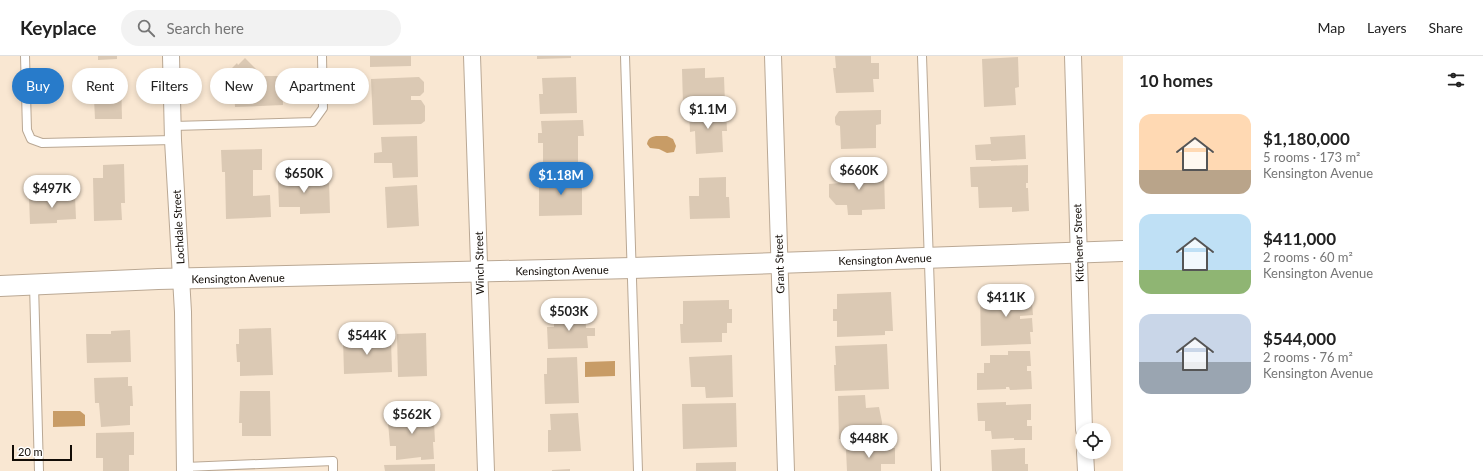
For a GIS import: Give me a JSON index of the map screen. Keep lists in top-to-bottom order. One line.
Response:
{"streets":{"street":["Lochdale Street","Kitchener Street","Kensington Avenue","Winch Street","Grant Street"]},"crossings":[["Lochdale Street","Kensington Avenue"],["Kitchener Street","Kensington Avenue"],["Kensington Avenue","Winch Street"],["Kensington Avenue","Grant Street"]],"scale_bar":"20 m","page":{"header":"Keyplace","search":"Search here","nav":["Map","Layers","Share"],"heading":"10 homes","chip":["Buy","Rent","Filters","New","Apartment"],"price":["$1.1M","$660K","$650K","$1.18M","$497K","$411K","$503K","$544K","$562K","$448K"],"list":[{"name":"$1,180,000","note":"5 rooms · 173 m² · Kensington Avenue"},{"name":"$411,000","note":"2 rooms · 60 m² · Kensington Avenue"},{"name":"$544,000","note":"2 rooms · 76 m² · Kensington Avenue"}],"scale":"20 m"}}
